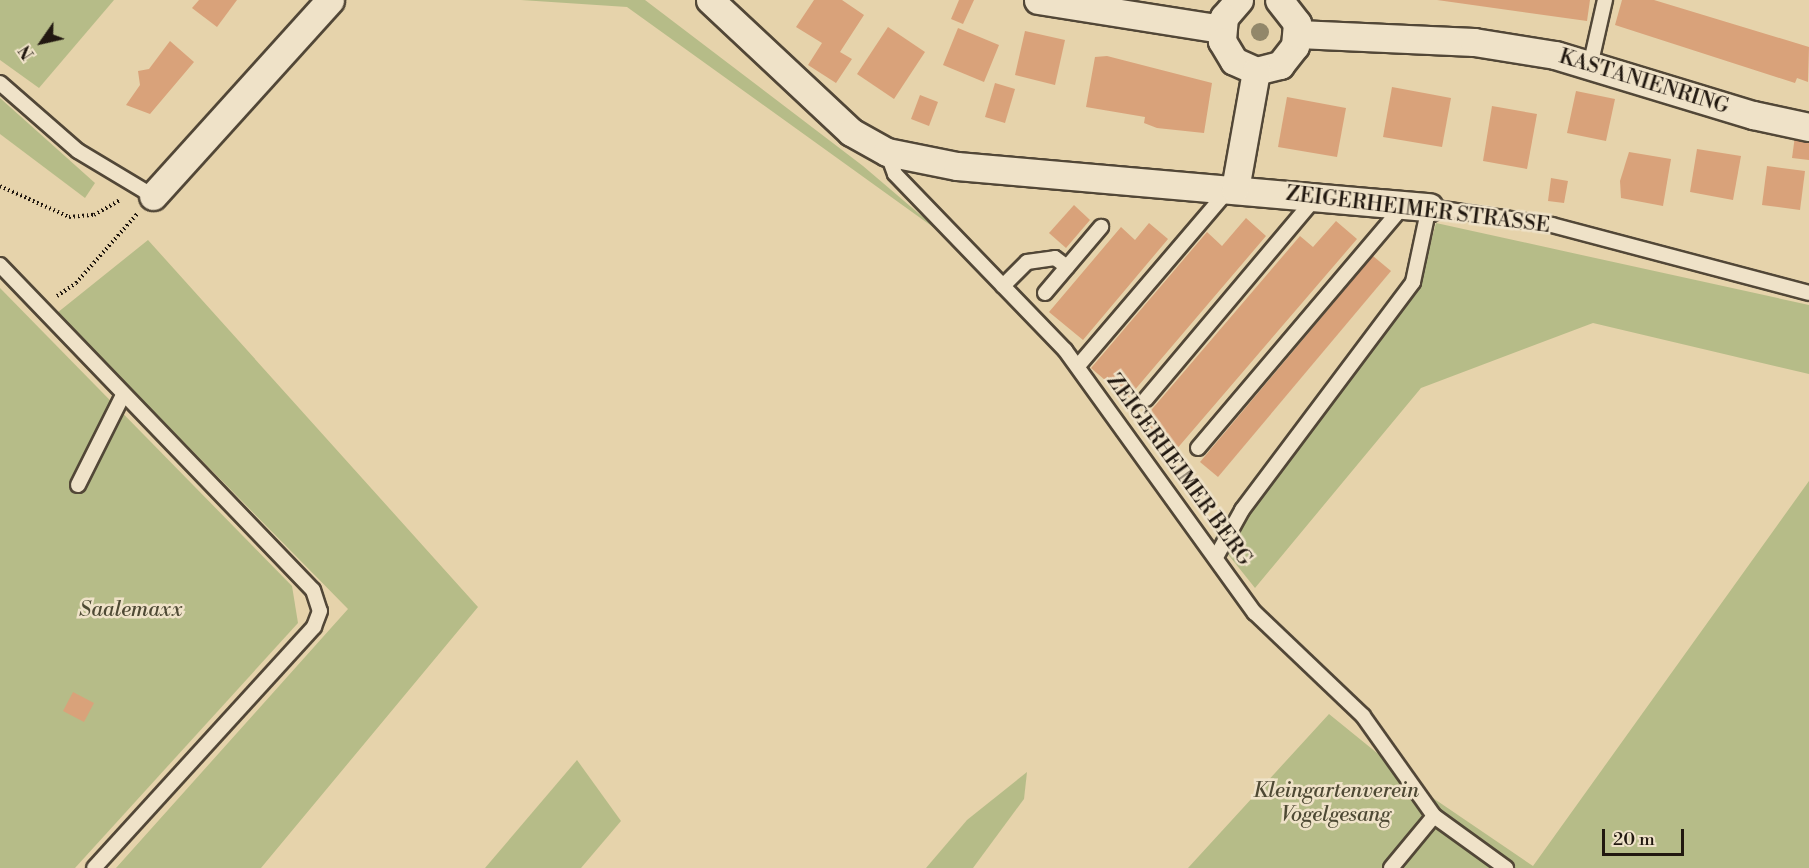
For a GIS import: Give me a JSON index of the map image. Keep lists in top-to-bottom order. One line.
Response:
{"streets":{"street":["KASTANIENRING","ZEIGERHEIMER STRASSE"],"lane":["ZEIGERHEIMER BERG"]},"crossings":[["ZEIGERHEIMER STRASSE","ZEIGERHEIMER BERG"]],"parks":["Saalemaxx","Kleingartenverein Vogelgesang"],"scale_bar":"20 m","north":"bottom left"}
